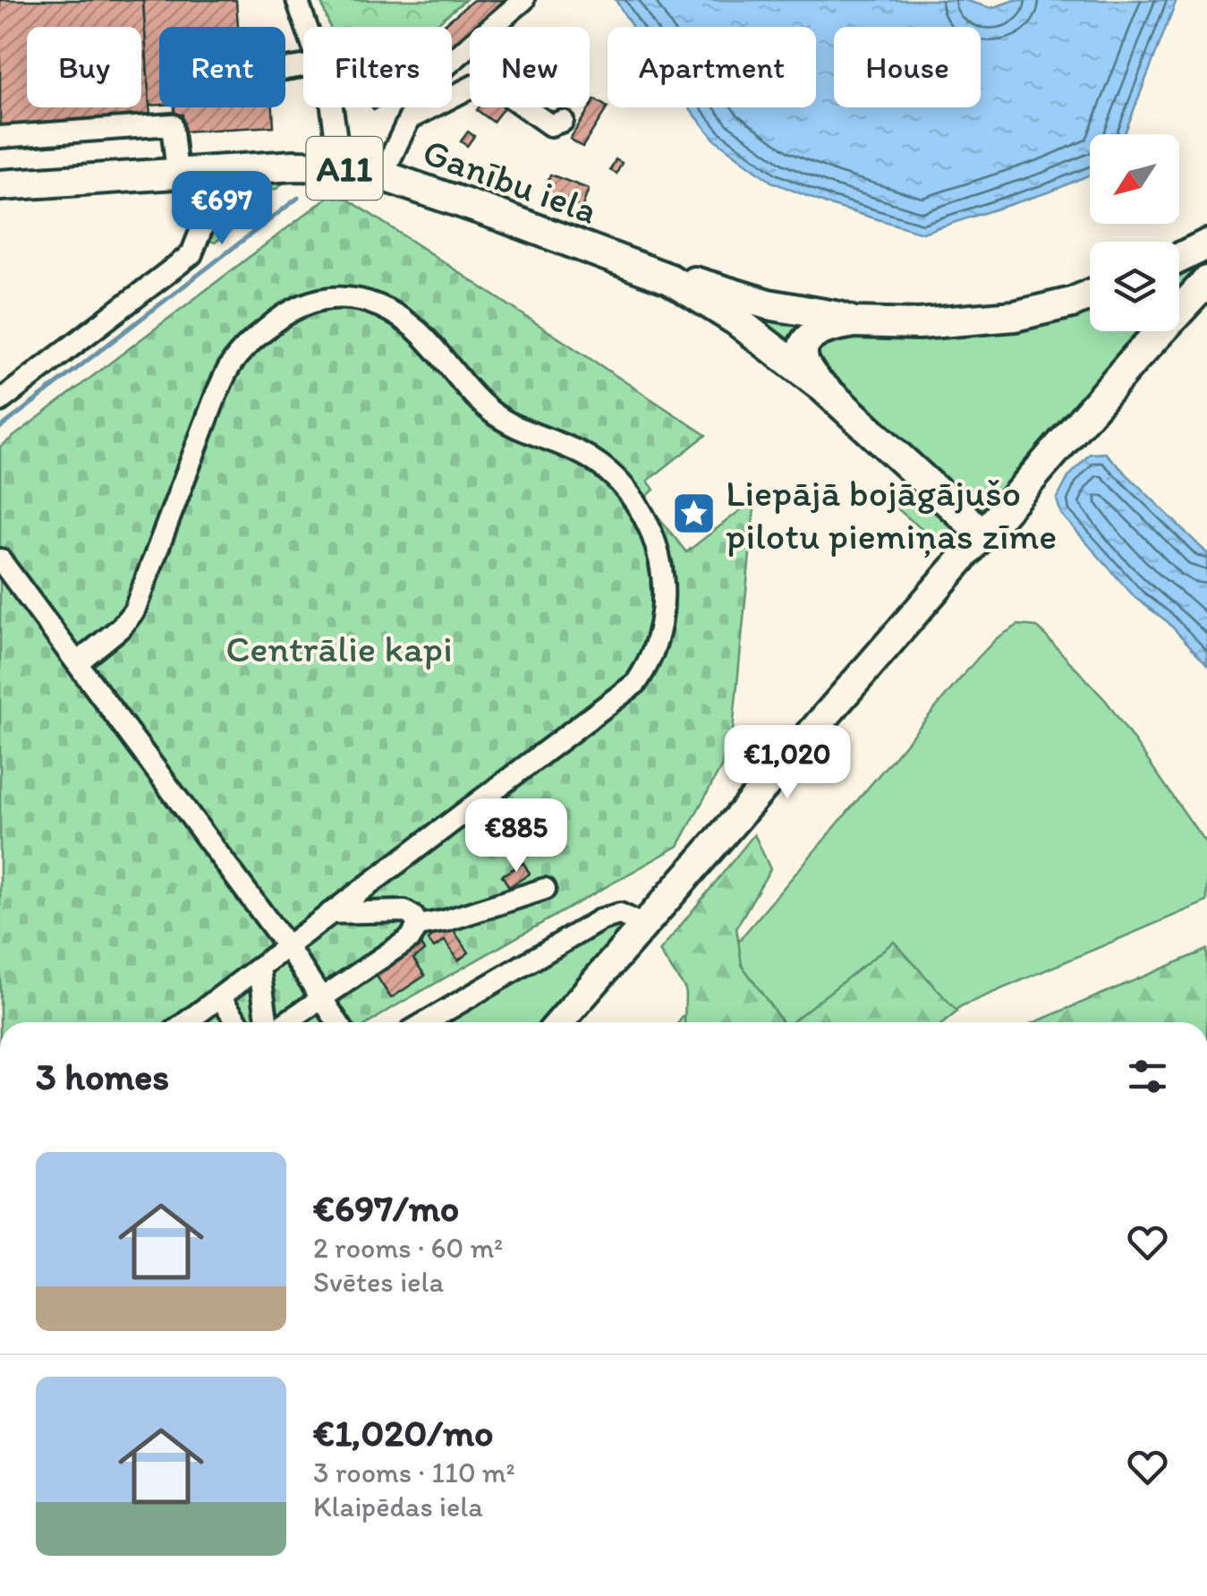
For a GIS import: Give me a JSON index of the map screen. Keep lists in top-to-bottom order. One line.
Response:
{"streets":{"highway":["A11","Ganību iela"]},"parks":["Centrālie kapi"],"places":{"place":["Liepājā bojāgājušo pilotu piemiņas zīme"]},"north":"bottom left","page":{"chip":["Buy","Rent","Filters","New","Apartment","House"],"price":["€697","€1,020","€885"],"heading":"3 homes","list":[{"name":"€697/mo","note":"2 rooms · 60 m² · Svētes iela"},{"name":"€1,020/mo","note":"3 rooms · 110 m² · Klaipēdas iela"}]}}
